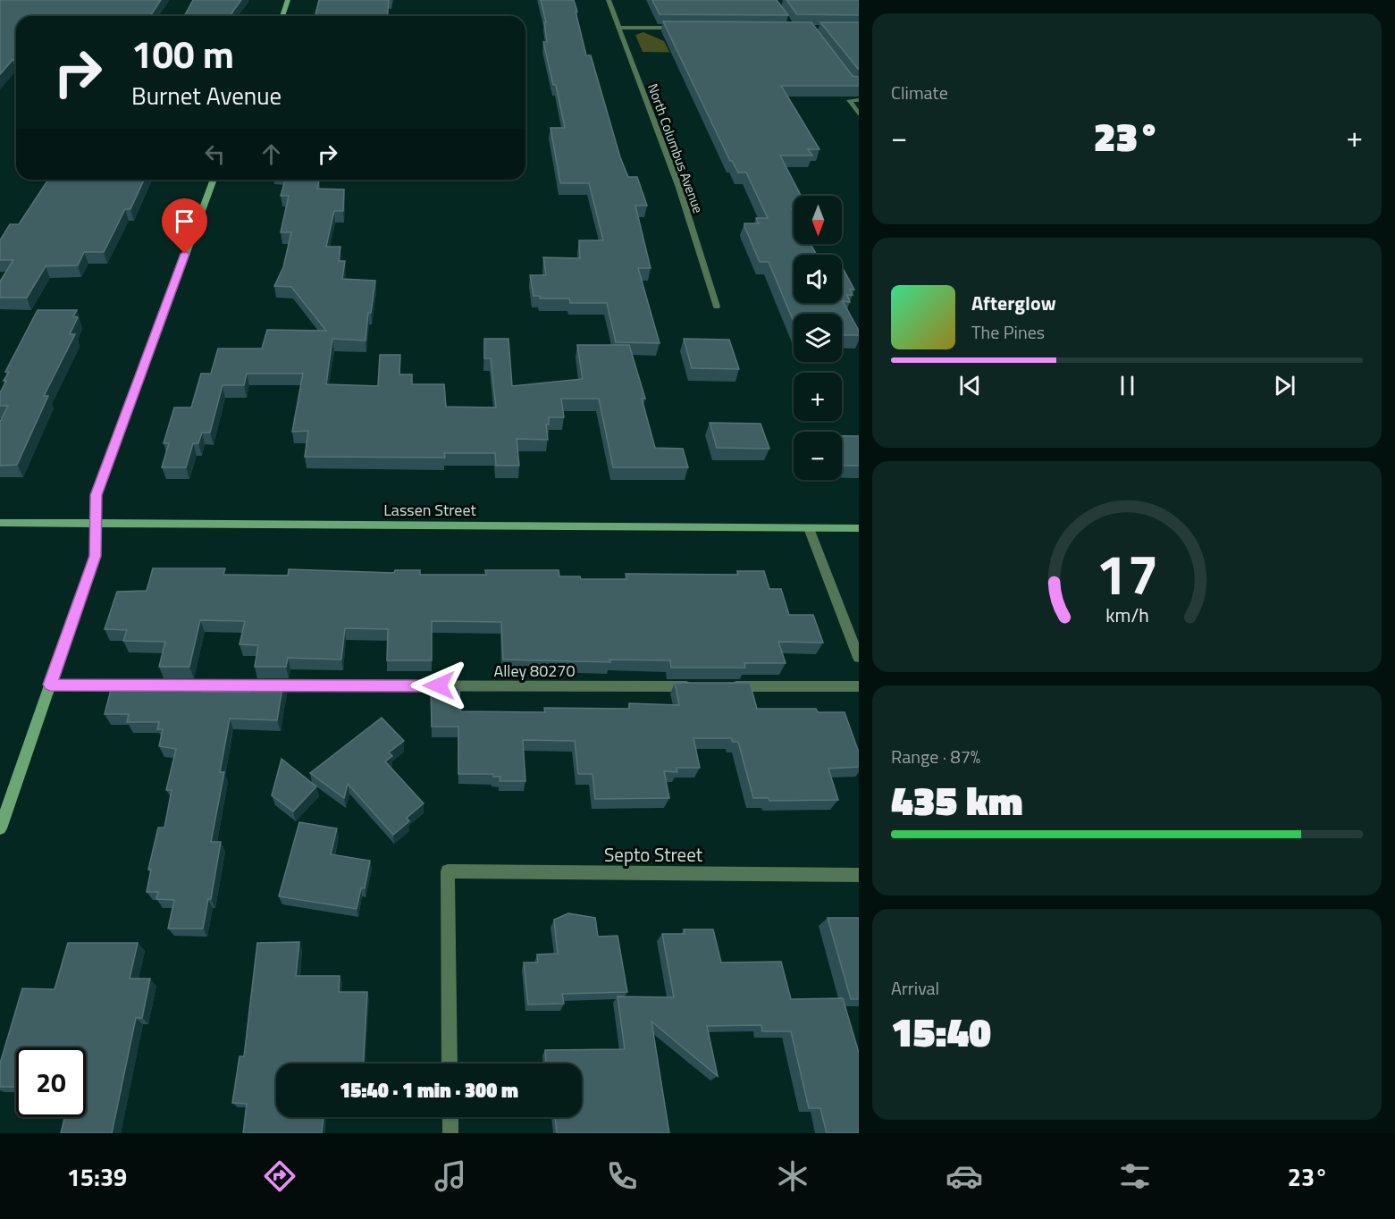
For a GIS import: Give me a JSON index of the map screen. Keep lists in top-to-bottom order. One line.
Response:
{"streets":{"street":["North Columbus Avenue","Lassen Street","Alley 80270","Septo Street"]},"north":"bottom","page":{"tile":["Climate",["Range · 87%","435 km"],["Arrival","15:40"]],"turn":["100 m","Burnet Avenue"],"heat":["−","23°","+"],"map_buttons":["+","−"],"song":["Afterglow","The Pines"],"limit":"20","trip":"15:40 · 1 min · 300 m","tabs":["15:39","23°"],"gauge":["17","km/h"]}}
